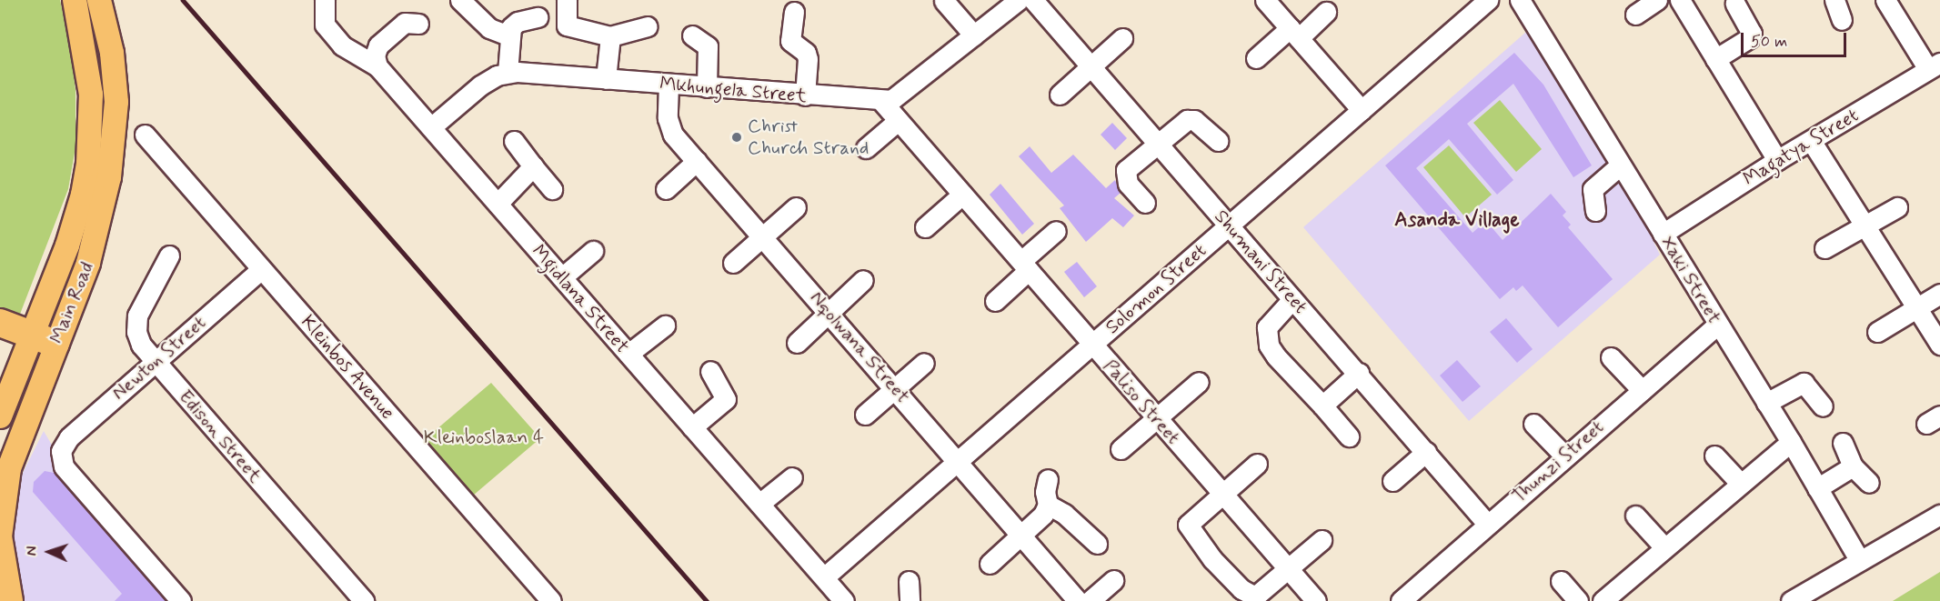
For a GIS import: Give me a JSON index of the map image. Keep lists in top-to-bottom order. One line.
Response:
{"streets":{"main road":["Main Road"],"street":["Mkhungela Street","Magatya Street","Shumani Street","Xaki Street","Solomon Street","Mgidlana Street","Nqolwana Street","Newton Street","Kleinbos Avenue","Paliso Street","Edison Street","Thunzi Street"]},"crossings":[["Mkhungela Street","Mgidlana Street"],["Mkhungela Street","Nqolwana Street"],["Mkhungela Street","Paliso Street"],["Magatya Street","Xaki Street"],["Shumani Street","Solomon Street"],["Shumani Street","Thunzi Street"],["Xaki Street","Thunzi Street"],["Solomon Street","Mgidlana Street"],["Solomon Street","Nqolwana Street"],["Solomon Street","Paliso Street"],["Newton Street","Kleinbos Avenue"],["Newton Street","Edison Street"]],"districts":["Asanda Village"],"parks":["Kleinboslaan 4"],"places":["Christ Church Strand"],"scale_bar":"50 m","north":"left"}
